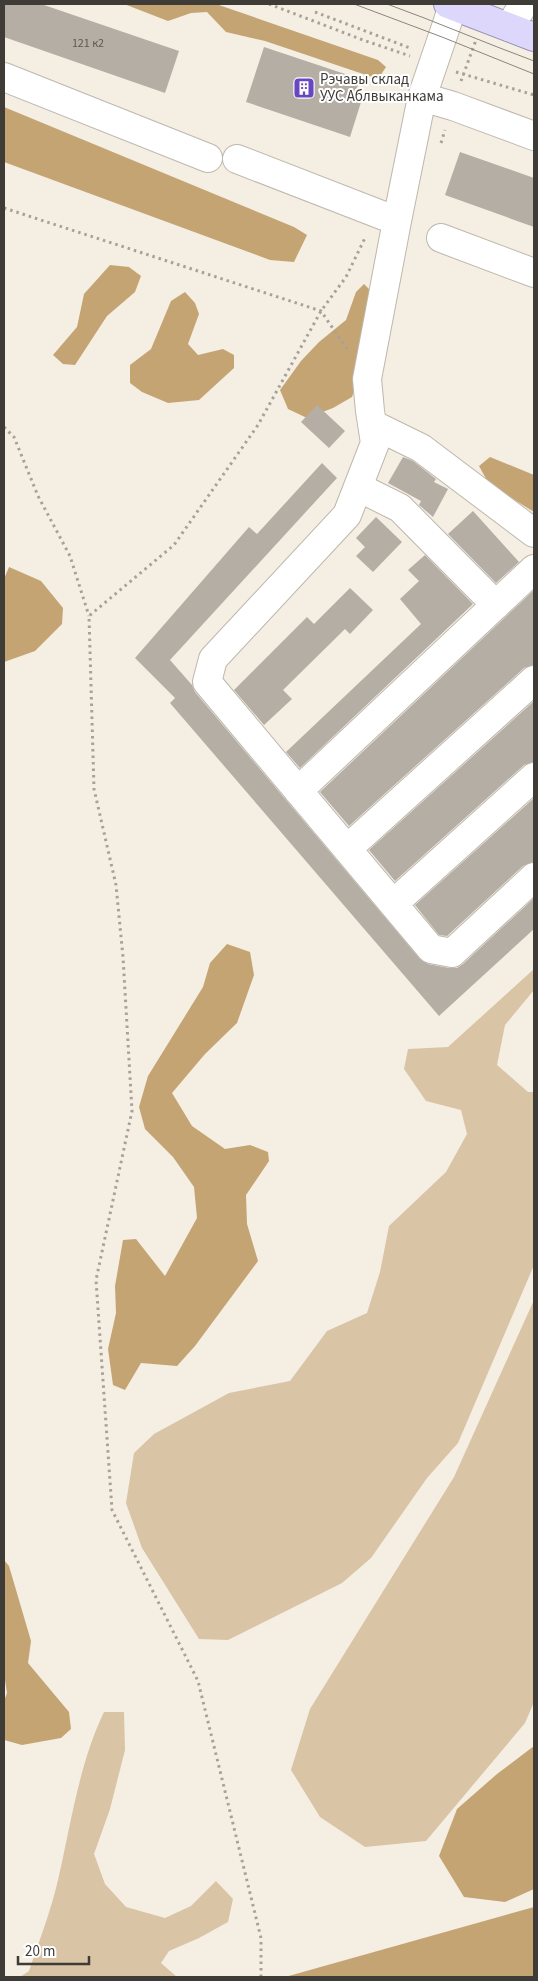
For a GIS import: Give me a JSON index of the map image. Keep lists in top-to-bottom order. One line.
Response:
{"places":{"building":["Рэчавы склад УУС Аблвыканкама"]},"house_numbers":["121 к2"],"scale_bar":"20 m"}
